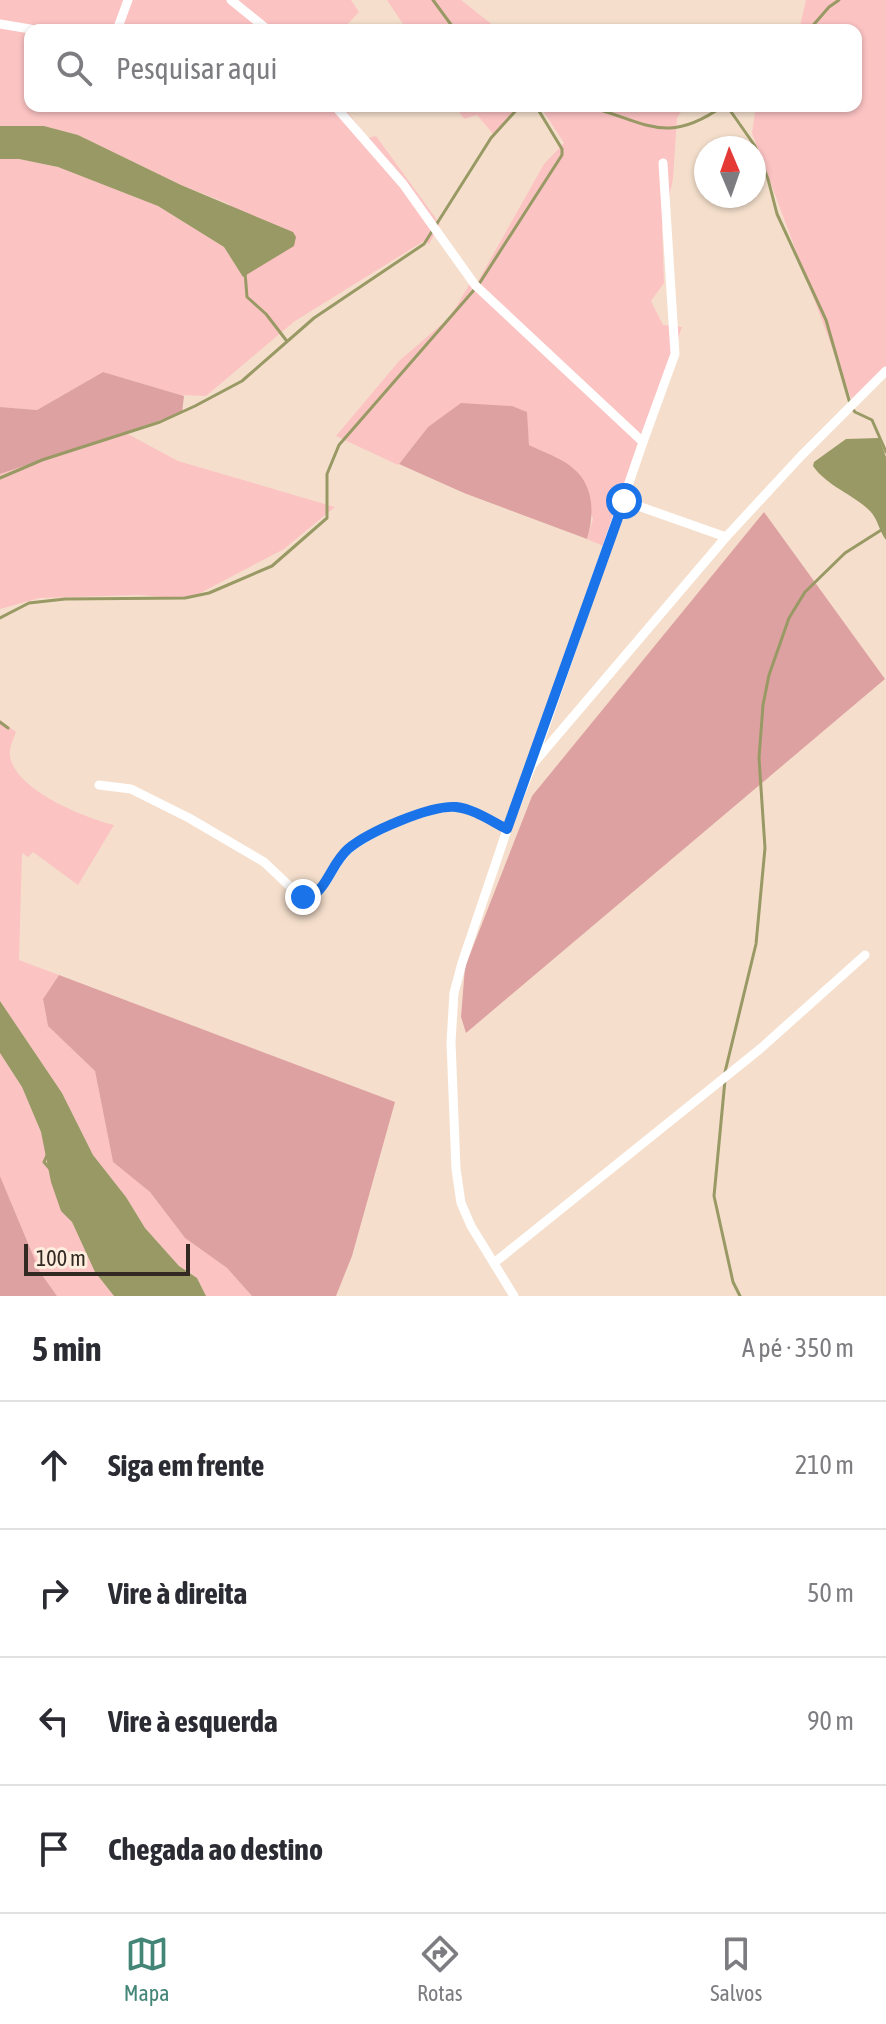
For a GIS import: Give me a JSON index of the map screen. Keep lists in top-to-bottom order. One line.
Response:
{"scale_bar":"100 m","north":"top","page":{"search":"Pesquisar aqui","scale":"100 m","heading":["5 min","A pé · 350 m"],"list":[["Siga em frente","210 m"],["Vire à direita","50 m"],["Vire à esquerda","90 m"],"Chegada ao destino"],"nav":["Mapa","Rotas","Salvos"]}}
